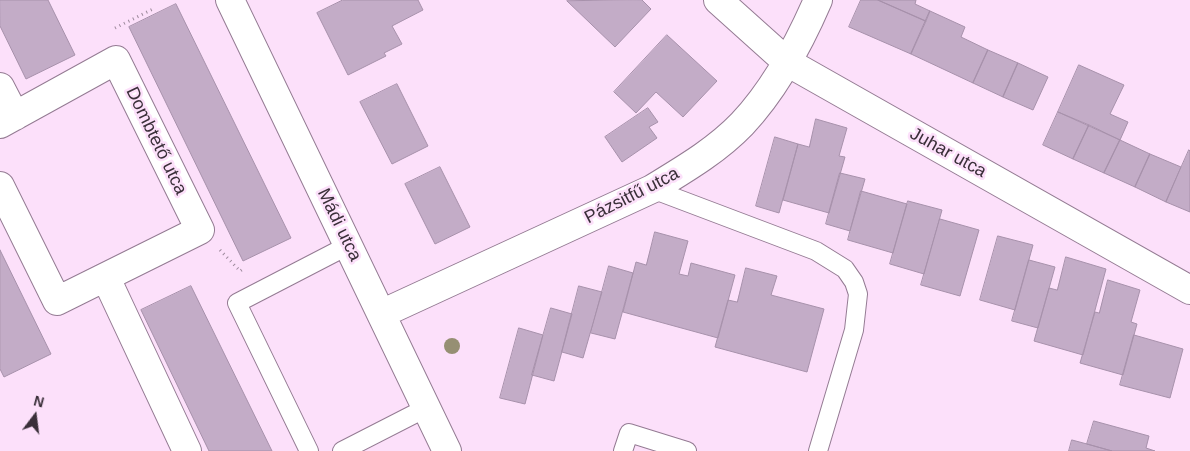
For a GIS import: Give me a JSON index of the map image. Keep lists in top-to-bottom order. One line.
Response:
{"streets":{"street":["Dombtető utca","Juhar utca","Pázsitfű utca","Mádi utca"]},"crossings":[["Juhar utca","Pázsitfű utca"],["Pázsitfű utca","Mádi utca"]],"north":"top"}
